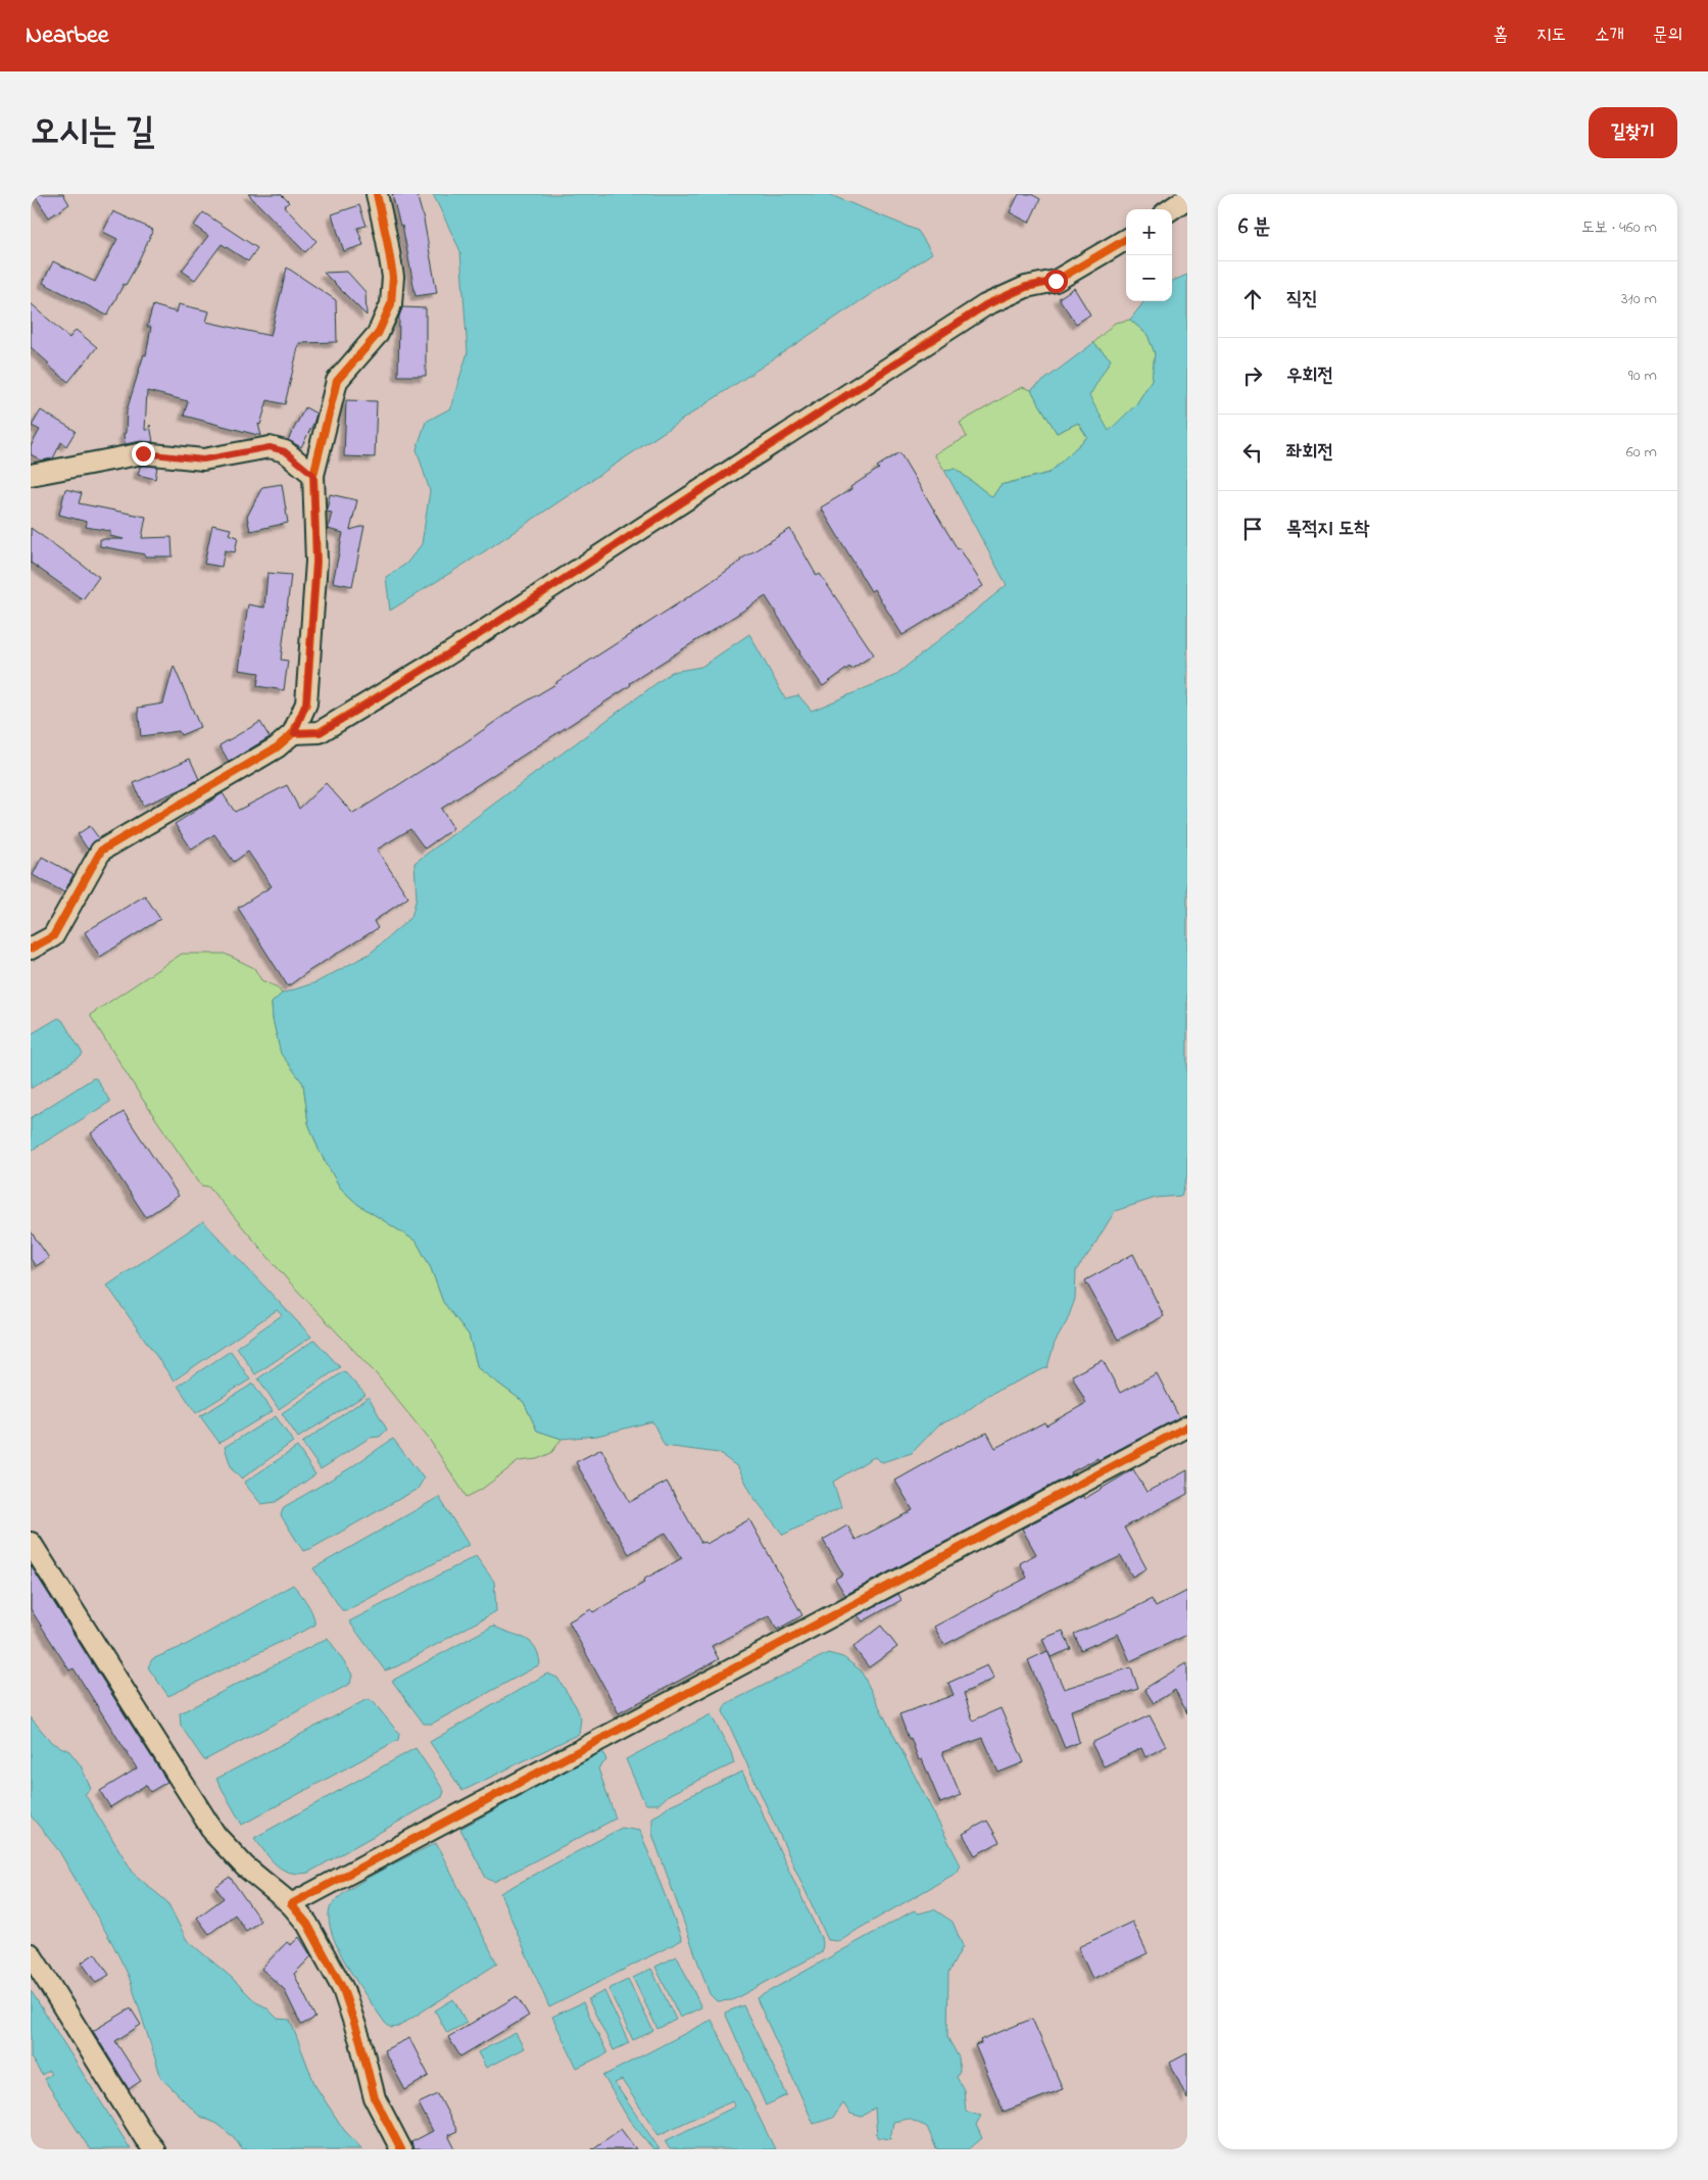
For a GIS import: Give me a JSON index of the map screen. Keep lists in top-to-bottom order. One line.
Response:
{"page":{"header":"Nearbee","nav":["홈","지도","소개","문의"],"title":"오시는 길","buttons":"길찾기","heading":["6 분","도보 · 460 m"],"map_buttons":["+","−"],"list":[["직진","310 m"],["우회전","90 m"],["좌회전","60 m"],"목적지 도착"]}}
